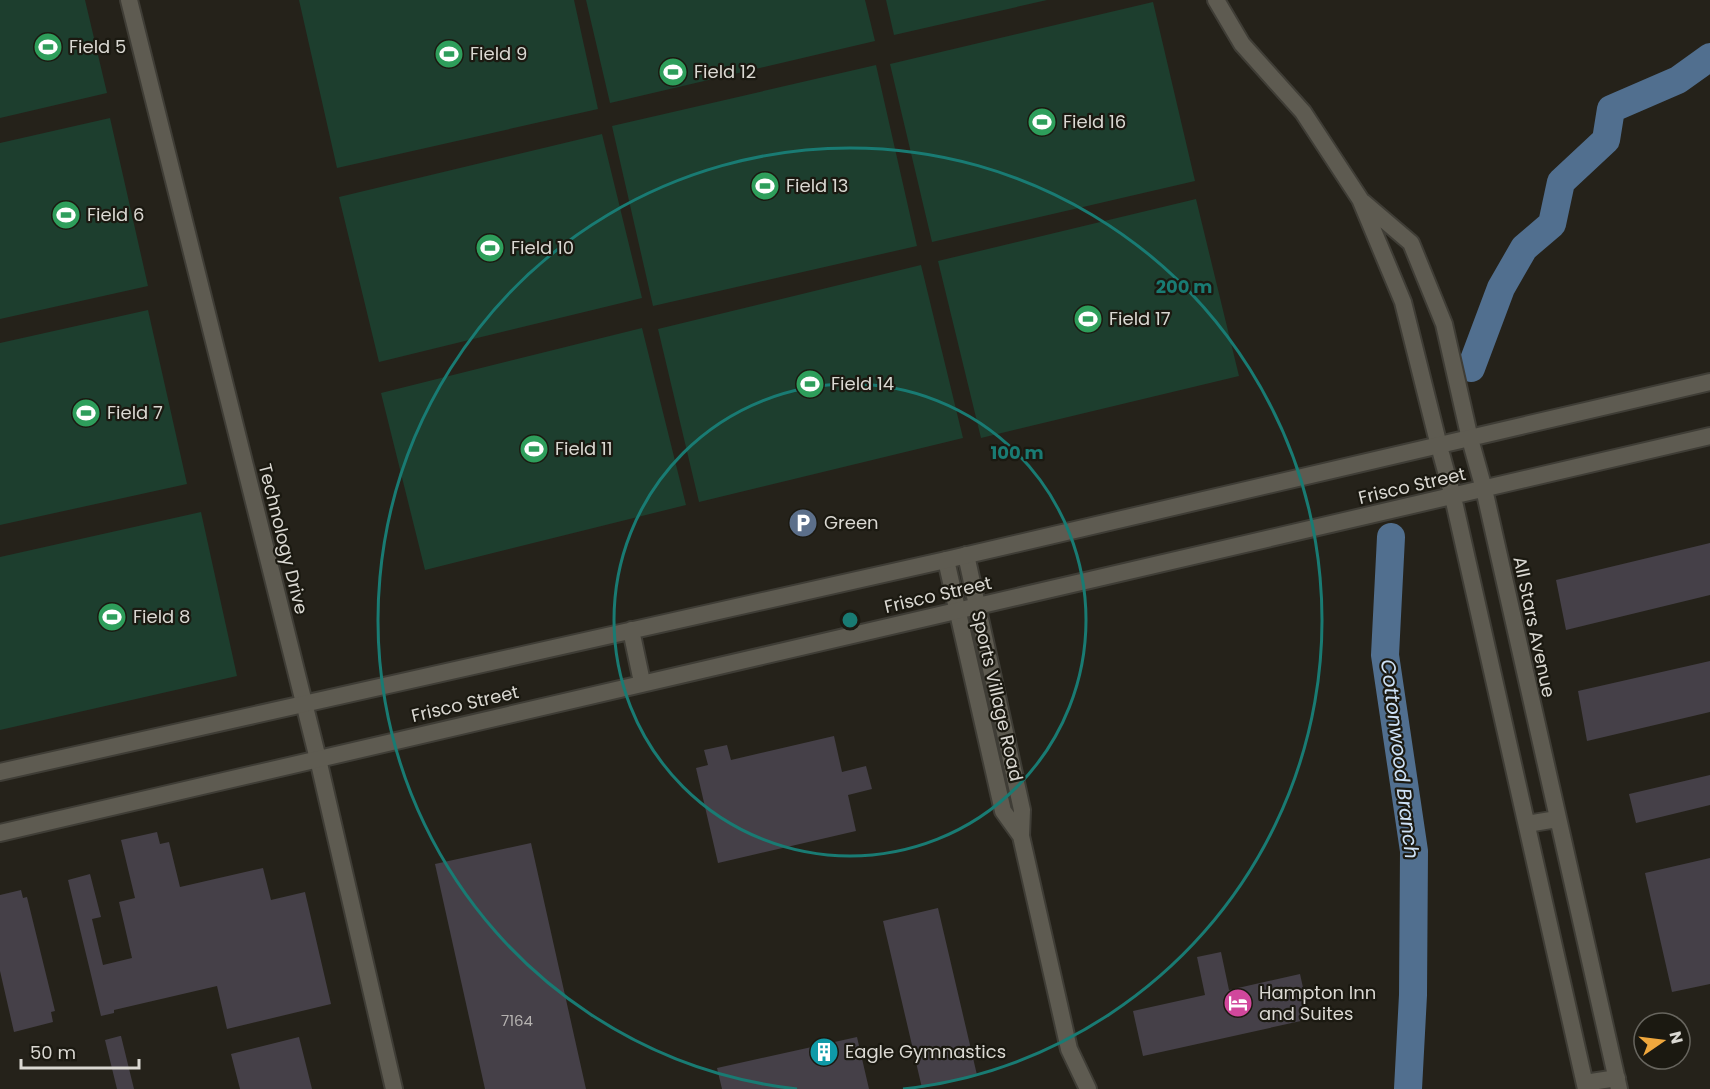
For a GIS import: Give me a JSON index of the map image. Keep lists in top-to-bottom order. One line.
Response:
{"streets":{"street":["Frisco Street","Technology Drive","All Stars Avenue","Sports Village Road"]},"crossings":[["Frisco Street","Technology Drive"],["Frisco Street","All Stars Avenue"],["Frisco Street","Sports Village Road"]],"water":["Cottonwood Branch"],"places":{"sports":["Field 5","Field 9","Field 12","Field 16","Field 13","Field 6","Field 10","Field 17","Field 14","Field 7","Field 11","Field 8"],"parking":["Green"],"hotel":["Hampton Inn and Suites"],"building":["Eagle Gymnastics"]},"house_numbers":["7164"],"scale_bar":"50 m","north":"right","rings":["200 m","100 m"]}
